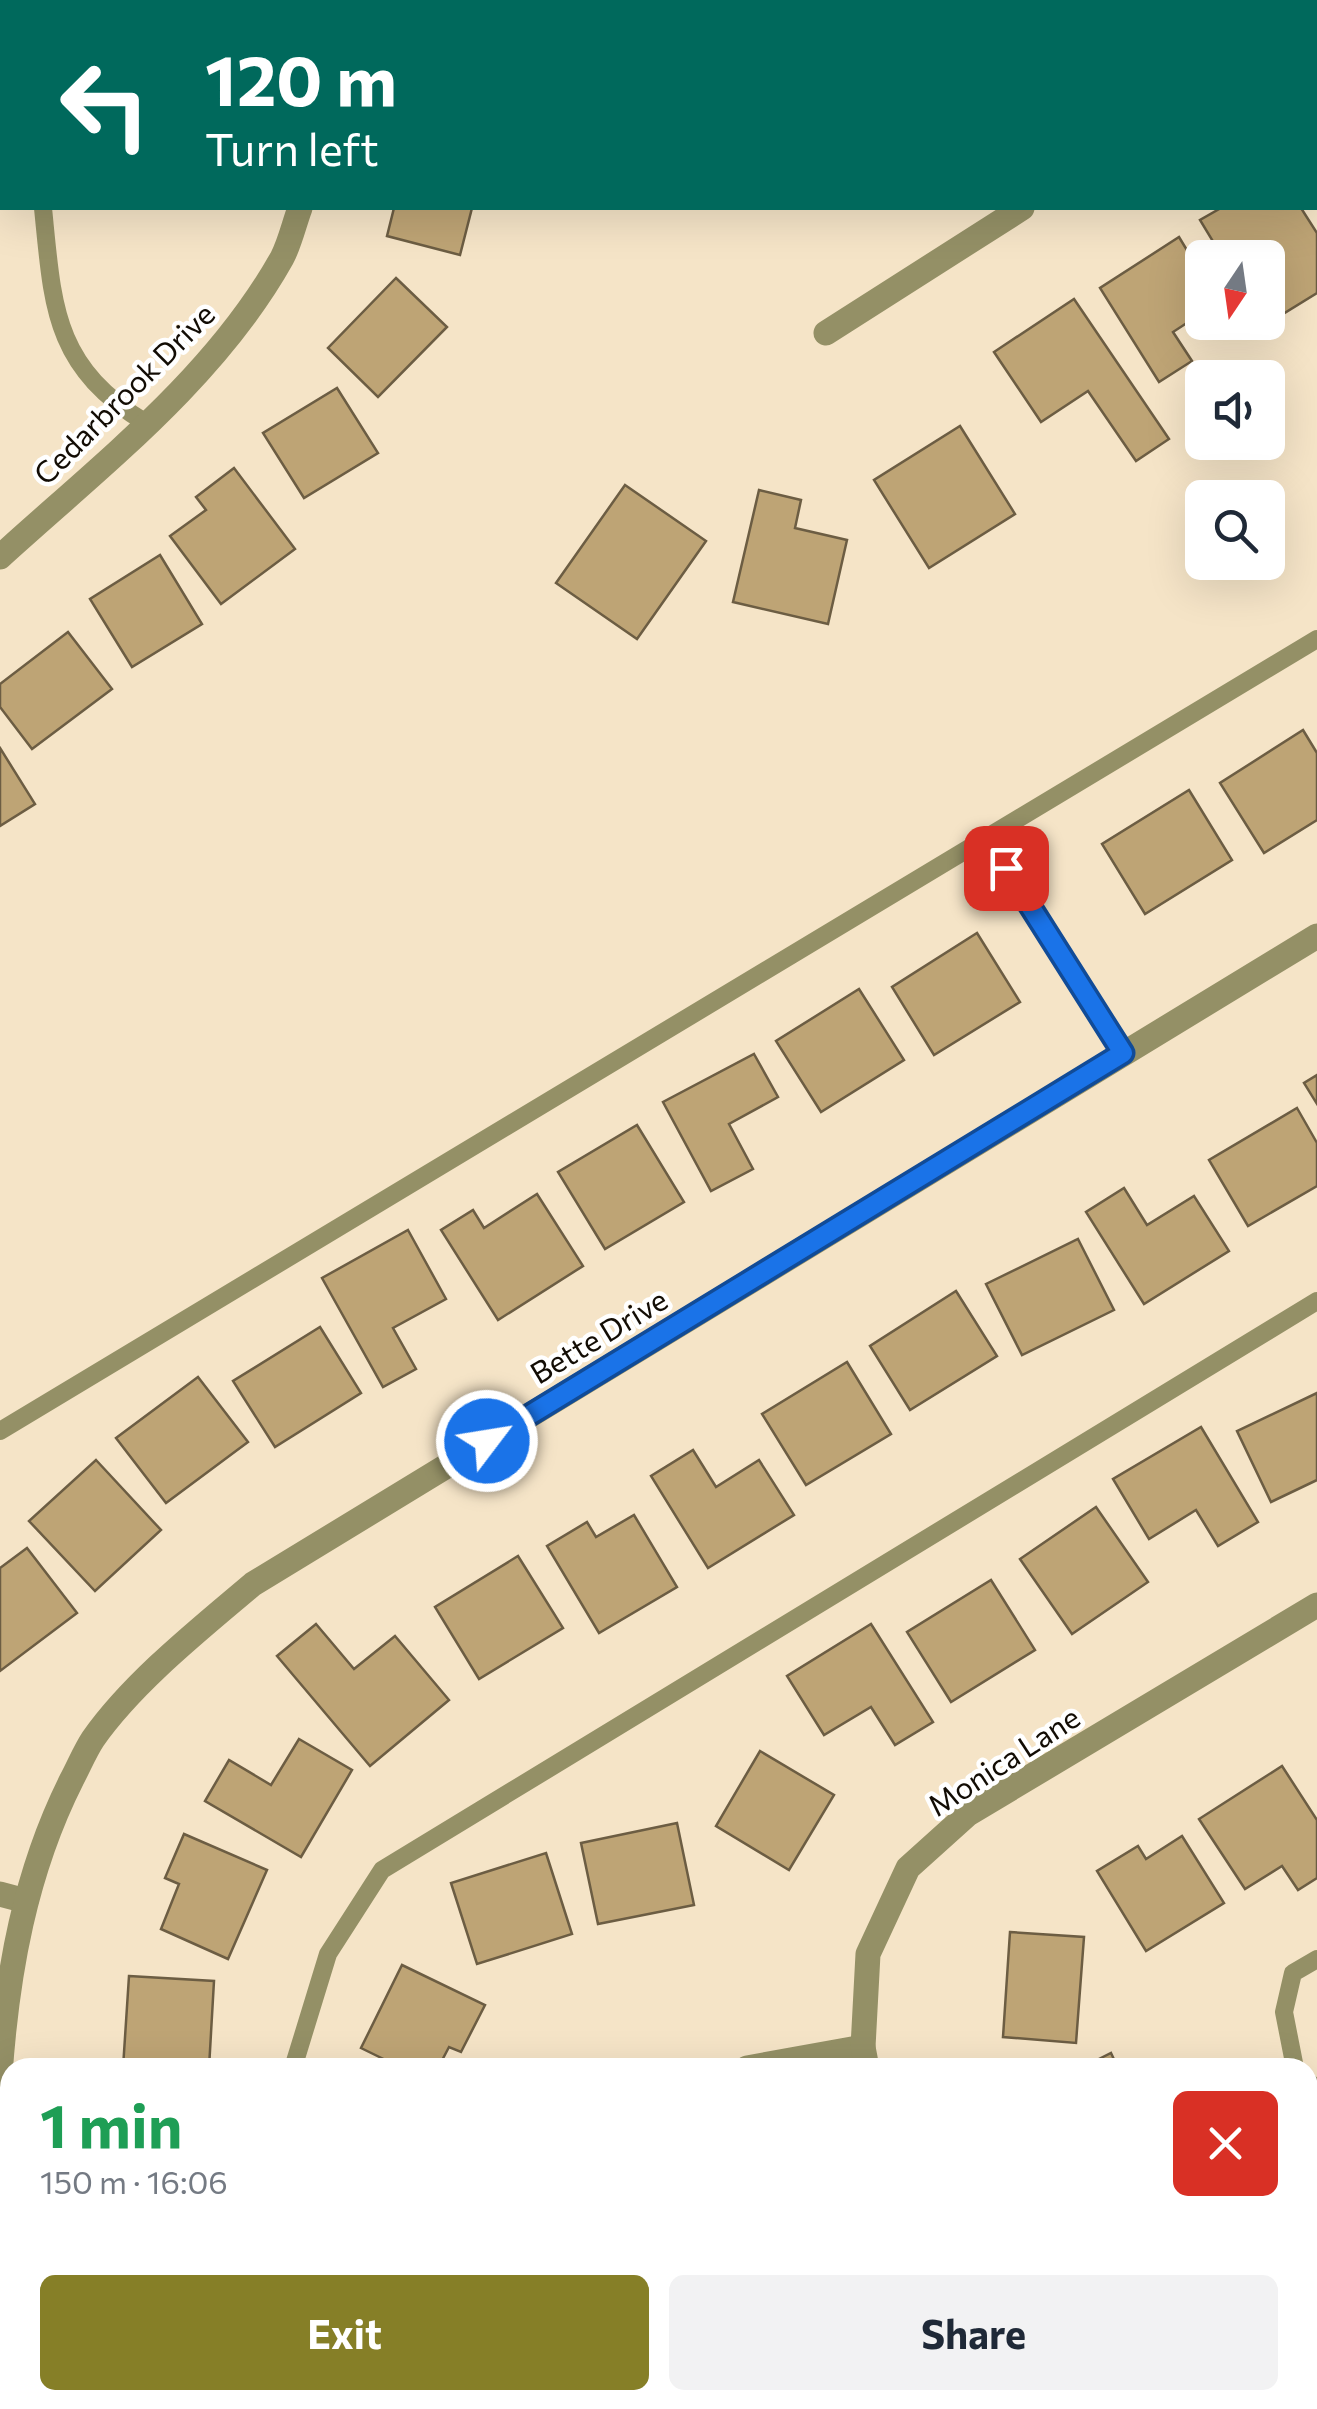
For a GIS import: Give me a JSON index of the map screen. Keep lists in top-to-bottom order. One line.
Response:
{"streets":{"street":["Cedarbrook Drive","Bette Drive","Monica Lane"]},"north":"bottom","page":{"turn":["120 m","Turn left"],"heading":["1 min","150 m · 16:06"],"buttons":["Exit","Share"]}}
